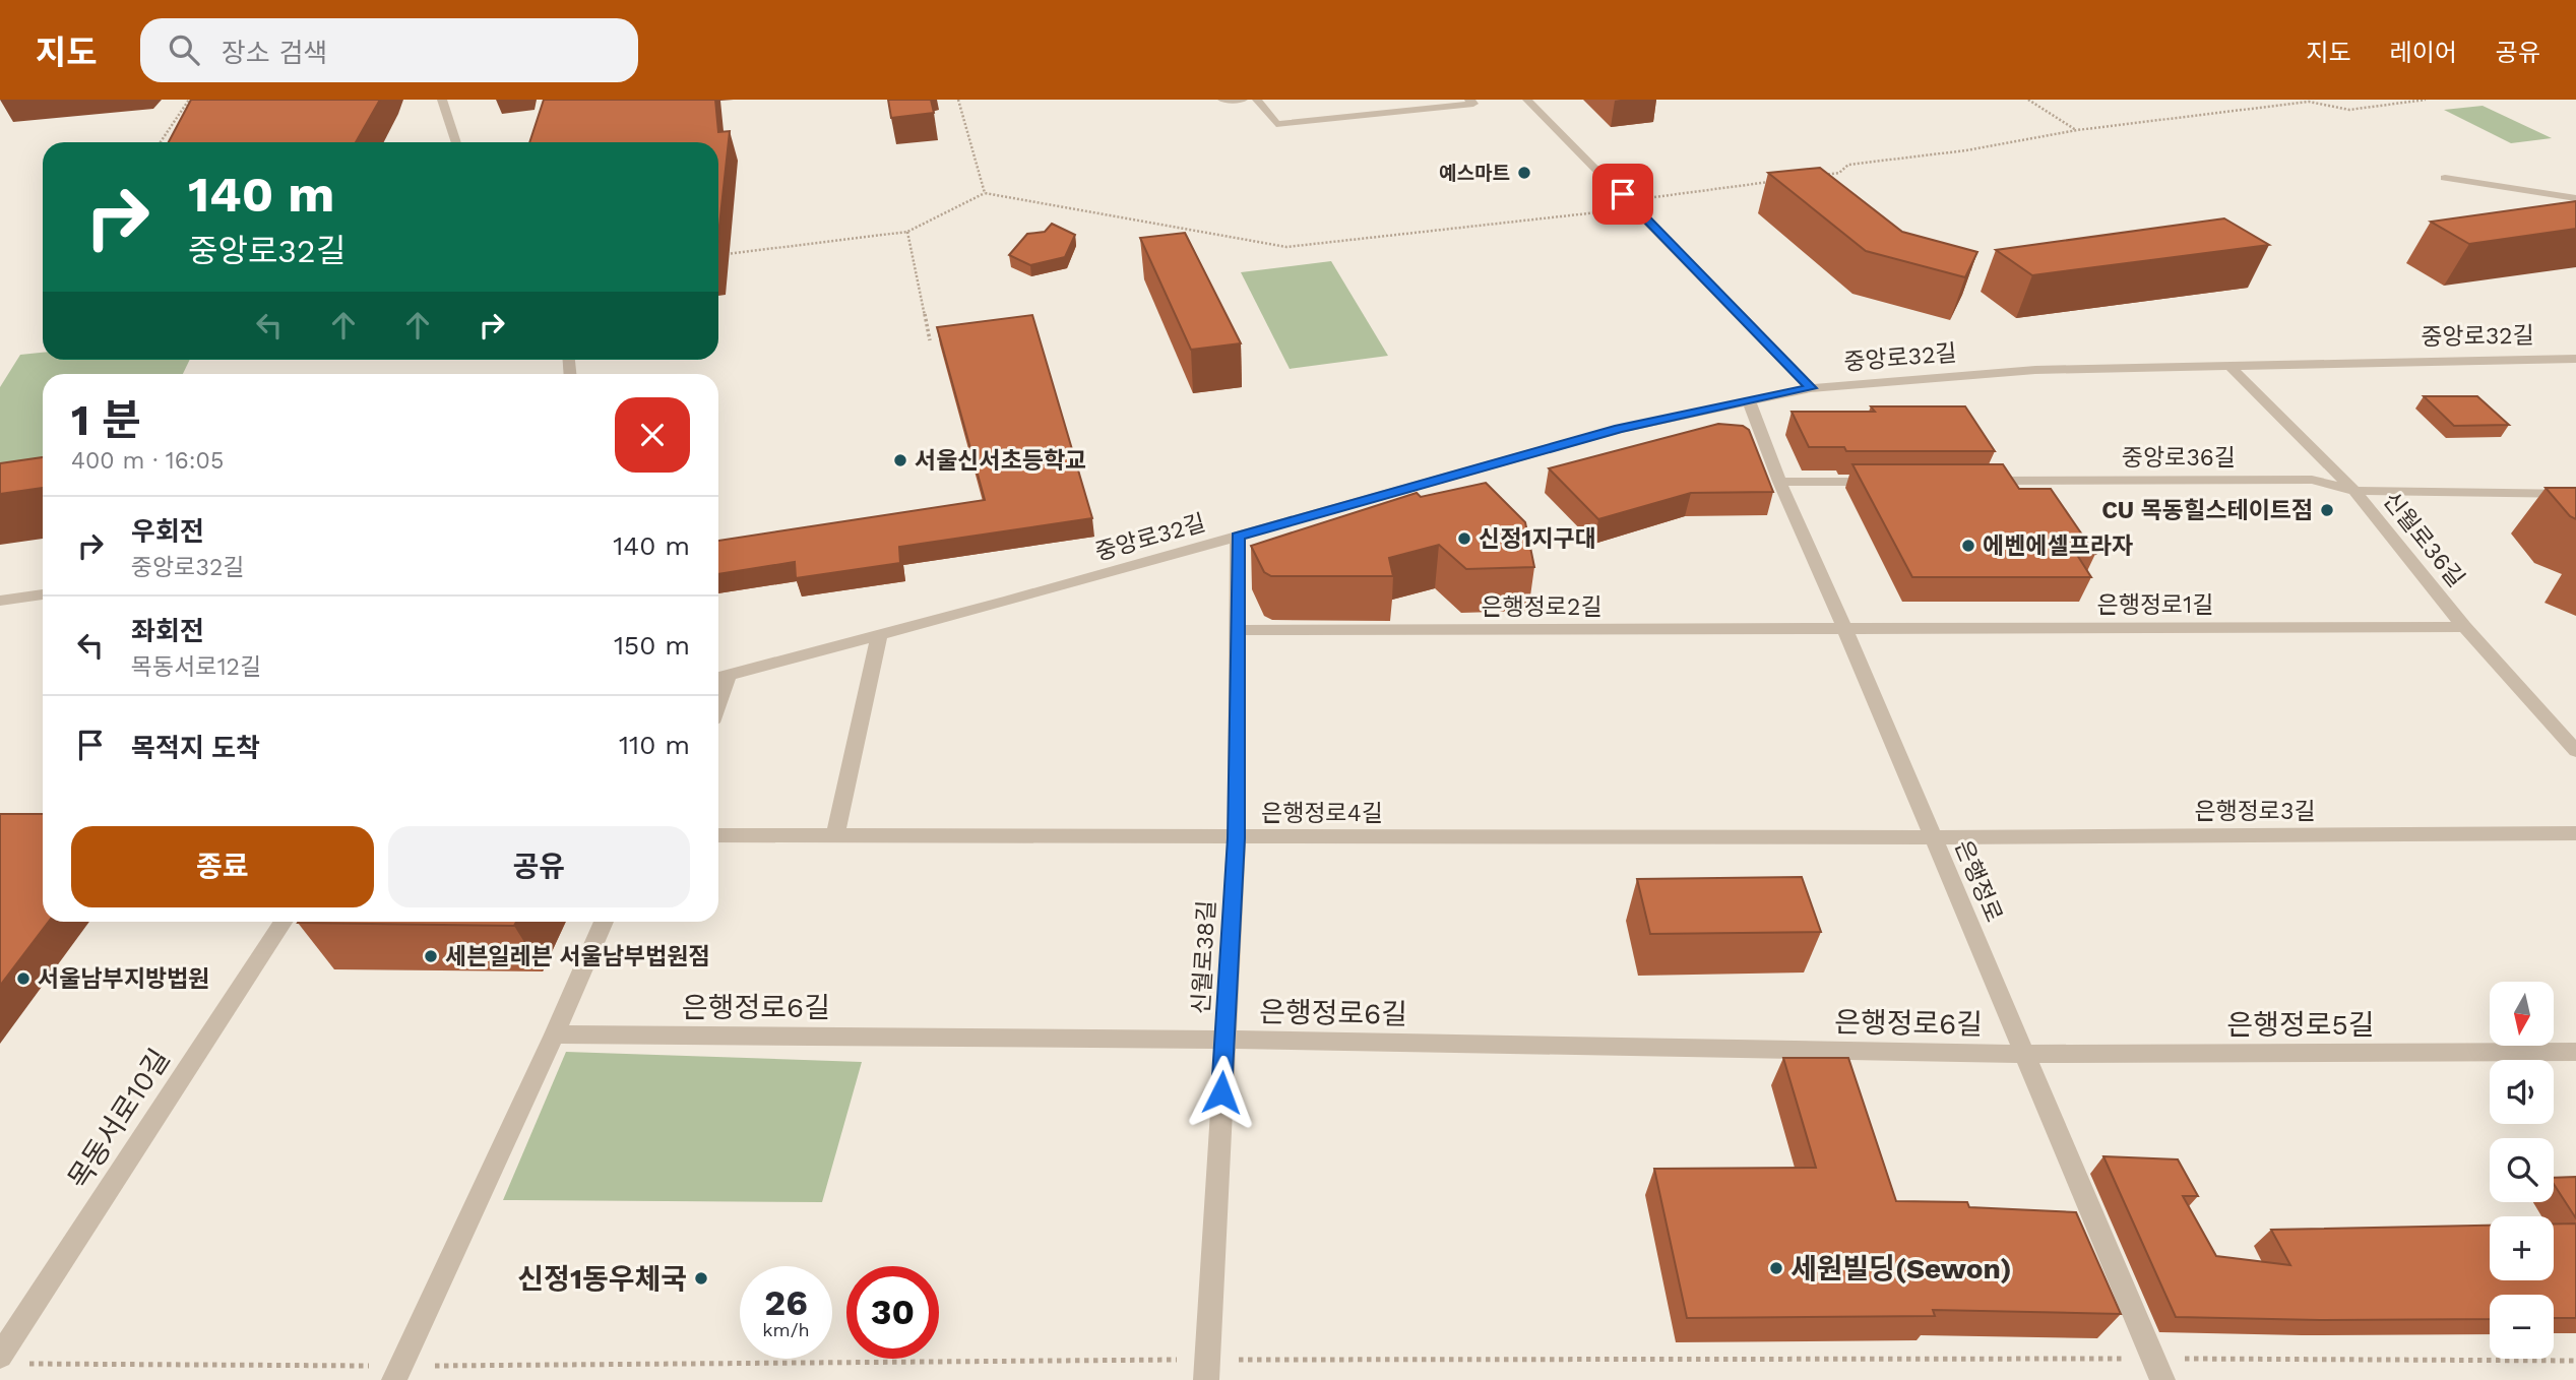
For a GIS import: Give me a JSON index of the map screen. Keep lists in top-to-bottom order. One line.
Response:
{"streets":{"street":["중앙로32길","중앙로36길","신월로36길","은행정로1길","은행정로2길","은행정로3길","은행정로4길","은행정로","신월로38길","은행정로6길","은행정로5길","목동서로10길"]},"crossings":[["중앙로32길","신월로36길"],["중앙로32길","은행정로"],["중앙로32길","신월로38길"],["중앙로36길","신월로36길"],["신월로36길","은행정로1길"],["은행정로1길","은행정로2길"],["은행정로1길","은행정로"],["은행정로2길","은행정로"],["은행정로2길","신월로38길"],["은행정로3길","은행정로4길"],["은행정로3길","은행정로"],["은행정로4길","은행정로"],["은행정로4길","신월로38길"],["은행정로","은행정로6길"],["은행정로","은행정로5길"],["신월로38길","은행정로6길"],["은행정로6길","은행정로5길"]],"places":["예스마트","서울신서초등학교","CU 목동힐스테이트점","신정1지구대","에벤에셀프라자","세븐일레븐 서울남부법원점","서울남부지방법원","세원빌딩(Sewon)","신정1동우체국"],"north":"bottom","page":{"header":"지도","search":"장소 검색","nav":["지도","레이어","공유"],"turn":["140 m","중앙로32길"],"heading":["1 분","400 m · 16:05"],"list":[{"name":"우회전","note":"중앙로32길","value":"140 m"},{"name":"좌회전","note":"목동서로12길","value":"150 m"},{"name":"목적지 도착","value":"110 m"}],"buttons":["종료","공유"],"map_buttons":["+","−"],"speed":"26 km/h","limit":"30"}}
